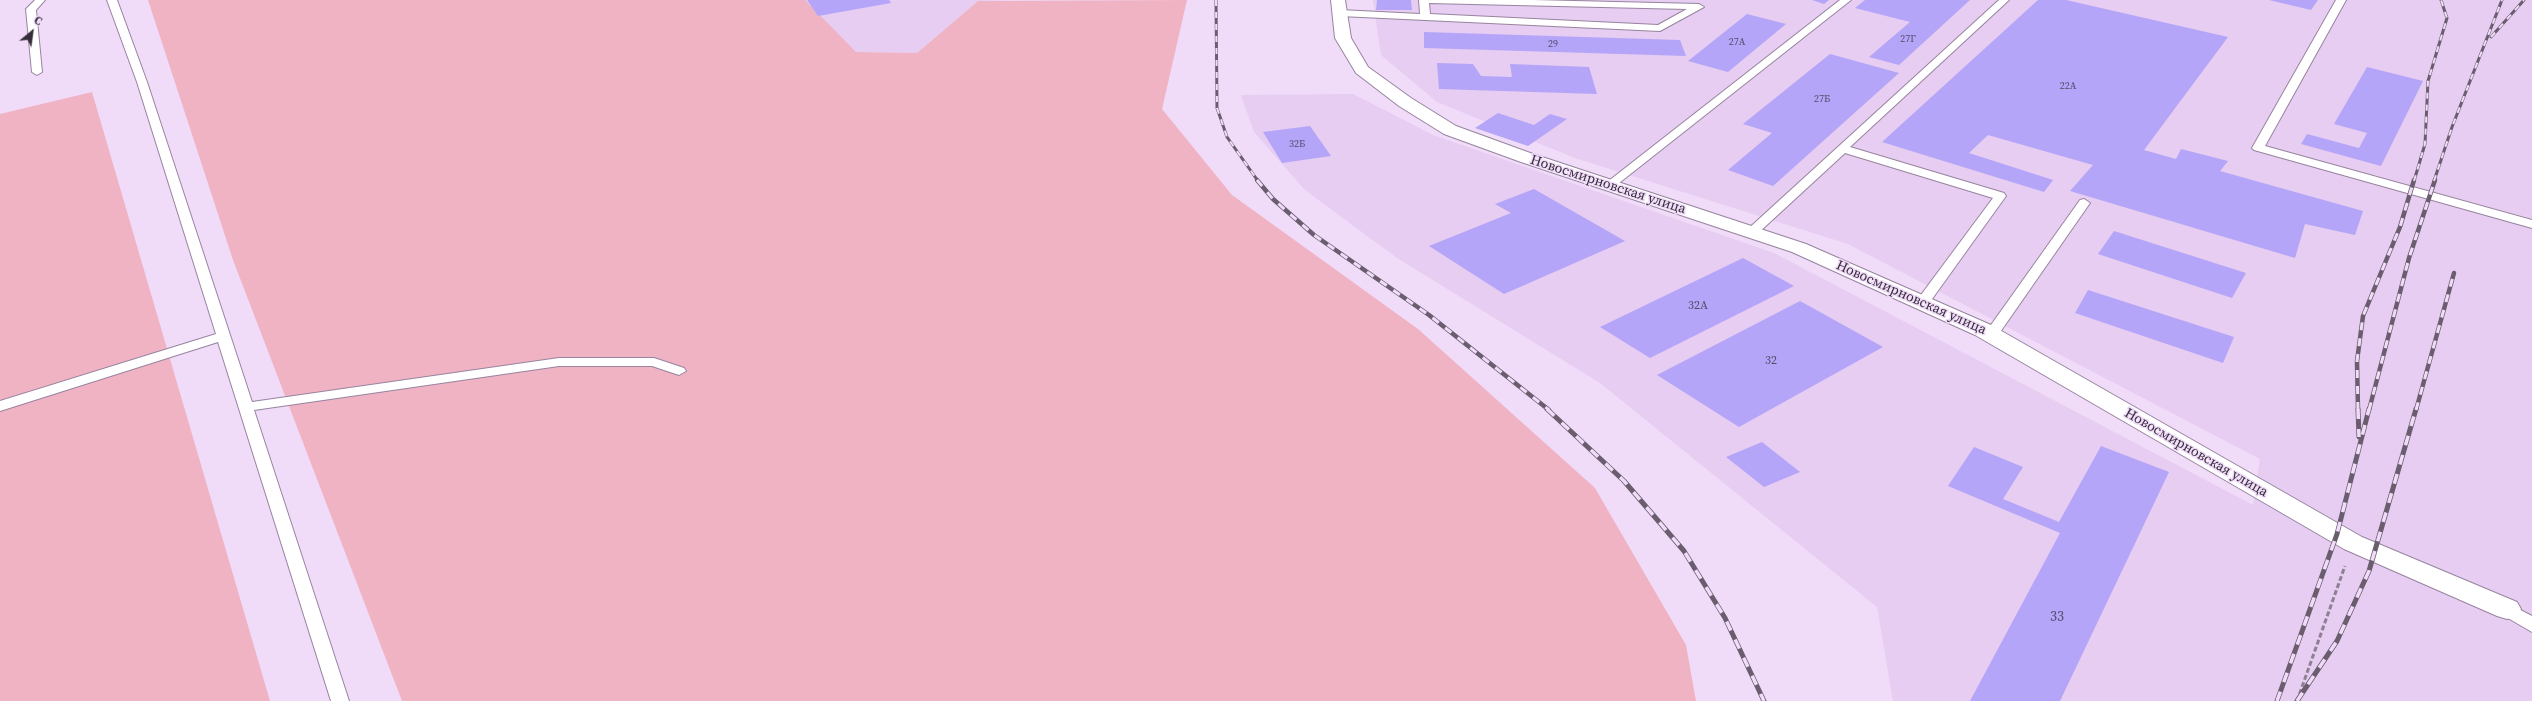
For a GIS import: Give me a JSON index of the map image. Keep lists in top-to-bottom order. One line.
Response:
{"streets":{"street":["Новосмирновская улица"]},"house_numbers":["27Г","27А","29","22А","27Б","32Б","32А","32","33"],"north":"top right"}
